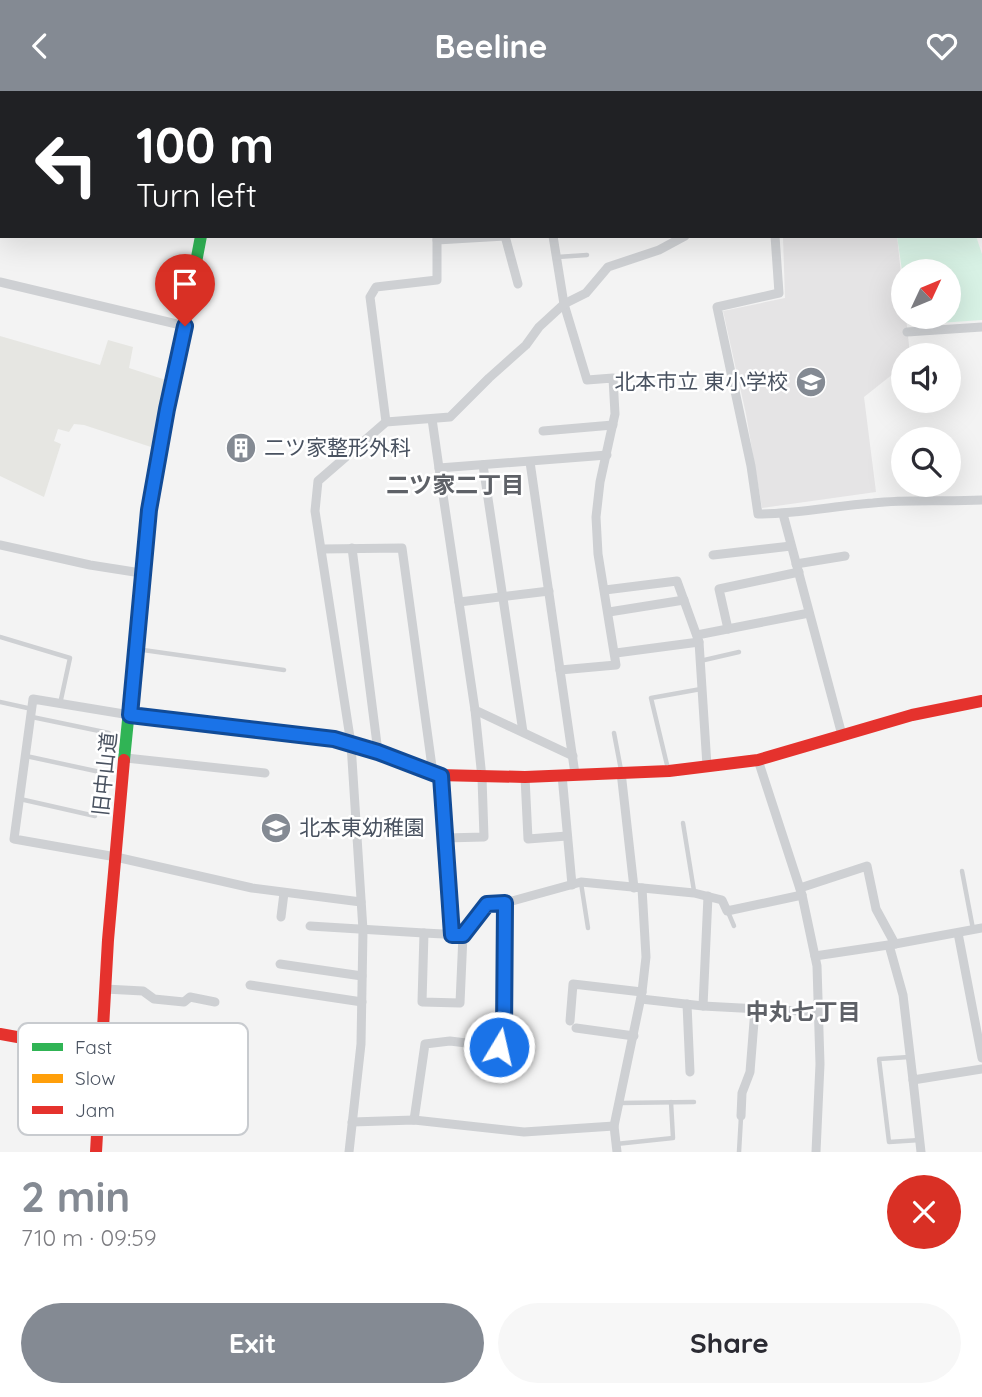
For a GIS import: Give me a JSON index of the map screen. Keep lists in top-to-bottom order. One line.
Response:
{"streets":{"street":["旧中山道"]},"districts":["二ツ家二丁目","中丸七丁目"],"places":{"school or university":["北本市立 東小学校","北本東幼稚園"],"building":["二ツ家整形外科"]},"legend":["Fast","Slow","Jam"],"north":"top right","page":{"header":"Beeline","turn":["100 m","Turn left"],"heading":["2 min","710 m · 09:59"],"buttons":["Exit","Share"]}}
